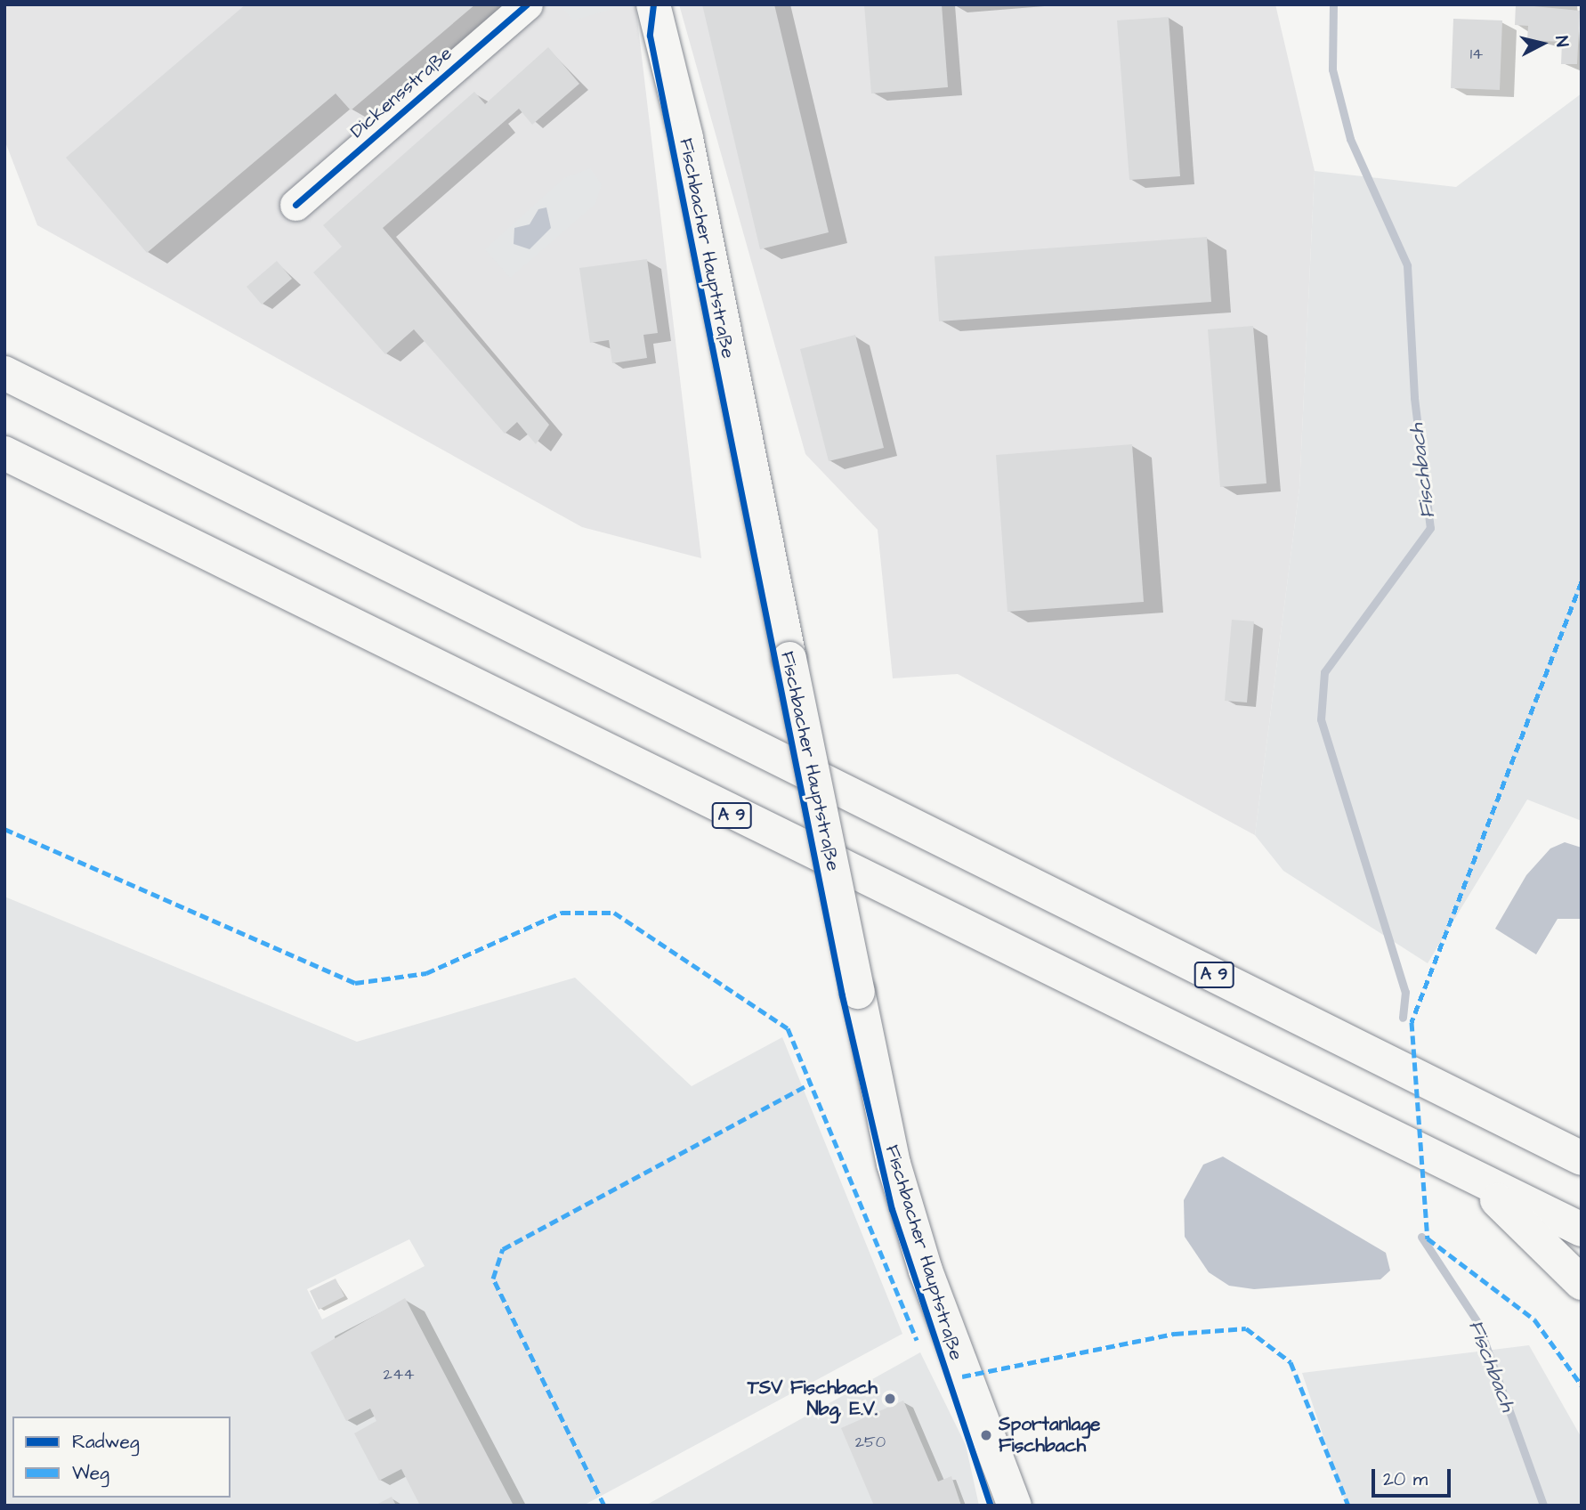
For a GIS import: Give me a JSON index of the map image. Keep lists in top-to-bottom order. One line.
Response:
{"streets":{"main road":["Fischbacher Hauptstraße","A 9"],"street":["Dickensstraße"]},"water":["Fischbach"],"places":["TSV Fischbach Nbg, E.V.","Sportanlage Fischbach"],"house_numbers":["14","244","250"],"legend":["Radweg","Weg"],"scale_bar":"20 m","north":"right"}
